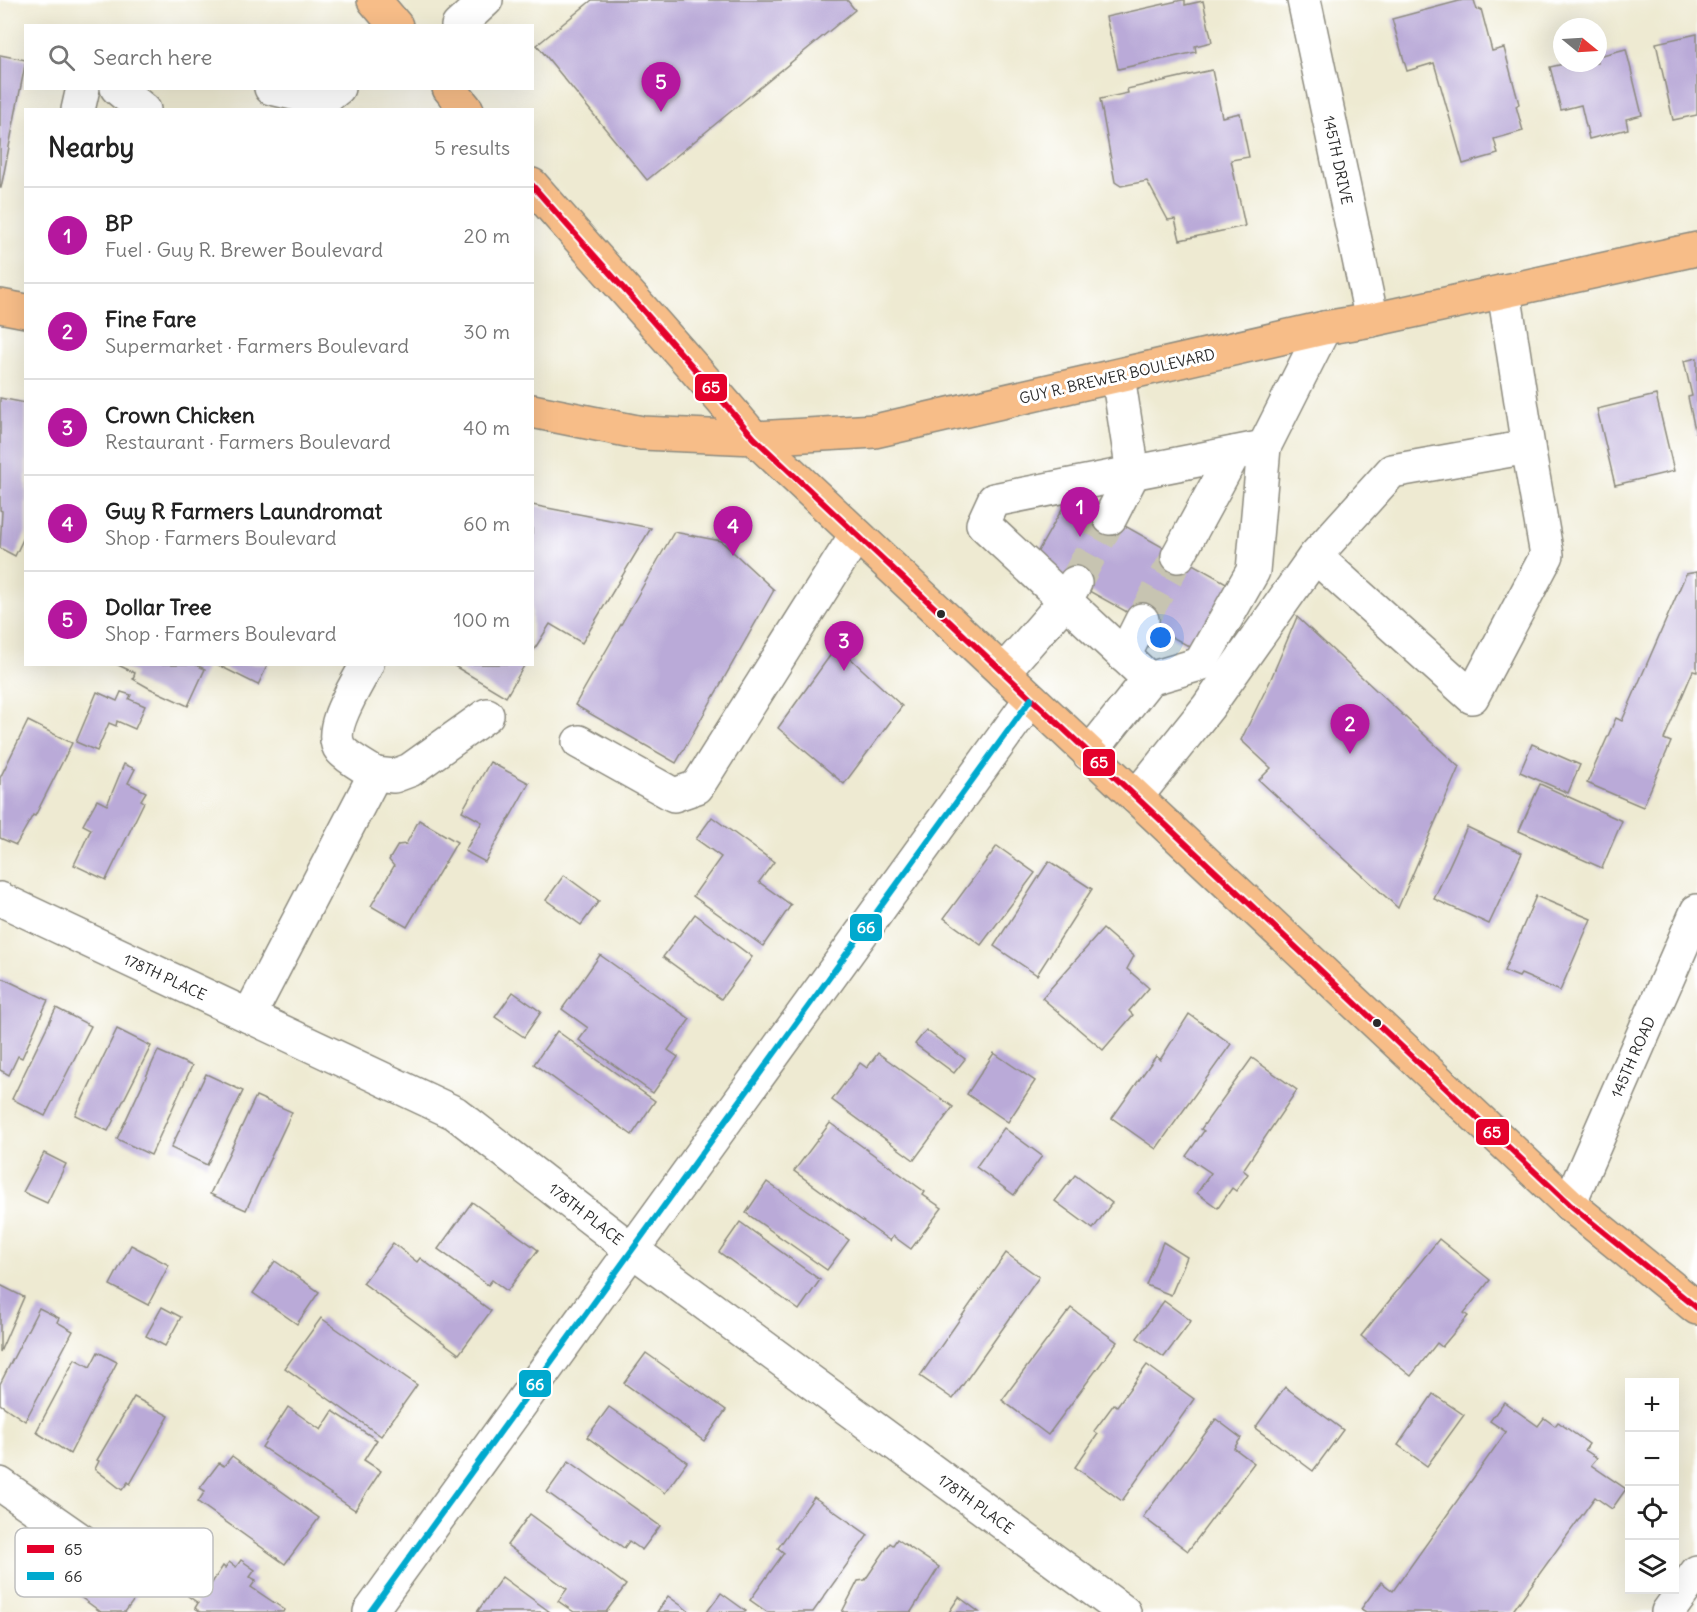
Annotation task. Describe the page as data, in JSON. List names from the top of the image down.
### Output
{
  "streets": {
    "main road": ["GUY R. BREWER BOULEVARD"],
    "street": ["145TH DRIVE", "178TH PLACE", "145TH ROAD"]
  },
  "crossings": [
    ["145TH DRIVE", "GUY R. BREWER BOULEVARD"]
  ],
  "lines": ["transit line 65", "transit line 66"],
  "legend": ["65", "66"],
  "north": "right",
  "page": {
    "search": "Search here",
    "pins": [
      "5",
      "1",
      "4",
      "3",
      "2"
    ],
    "heading": ["Nearby", "5 results"],
    "list": [
      {
        "mark": "1",
        "name": "BP",
        "note": "Fuel · Guy R. Brewer Boulevard",
        "value": "20 m"
      },
      {
        "mark": "2",
        "name": "Fine Fare",
        "note": "Supermarket · Farmers Boulevard",
        "value": "30 m"
      },
      {
        "mark": "3",
        "name": "Crown Chicken",
        "note": "Restaurant · Farmers Boulevard",
        "value": "40 m"
      },
      {
        "mark": "4",
        "name": "Guy R Farmers Laundromat",
        "note": "Shop · Farmers Boulevard",
        "value": "60 m"
      },
      {
        "mark": "5",
        "name": "Dollar Tree",
        "note": "Shop · Farmers Boulevard",
        "value": "100 m"
      }
    ],
    "map_buttons": ["+", "−"]
  }
}
